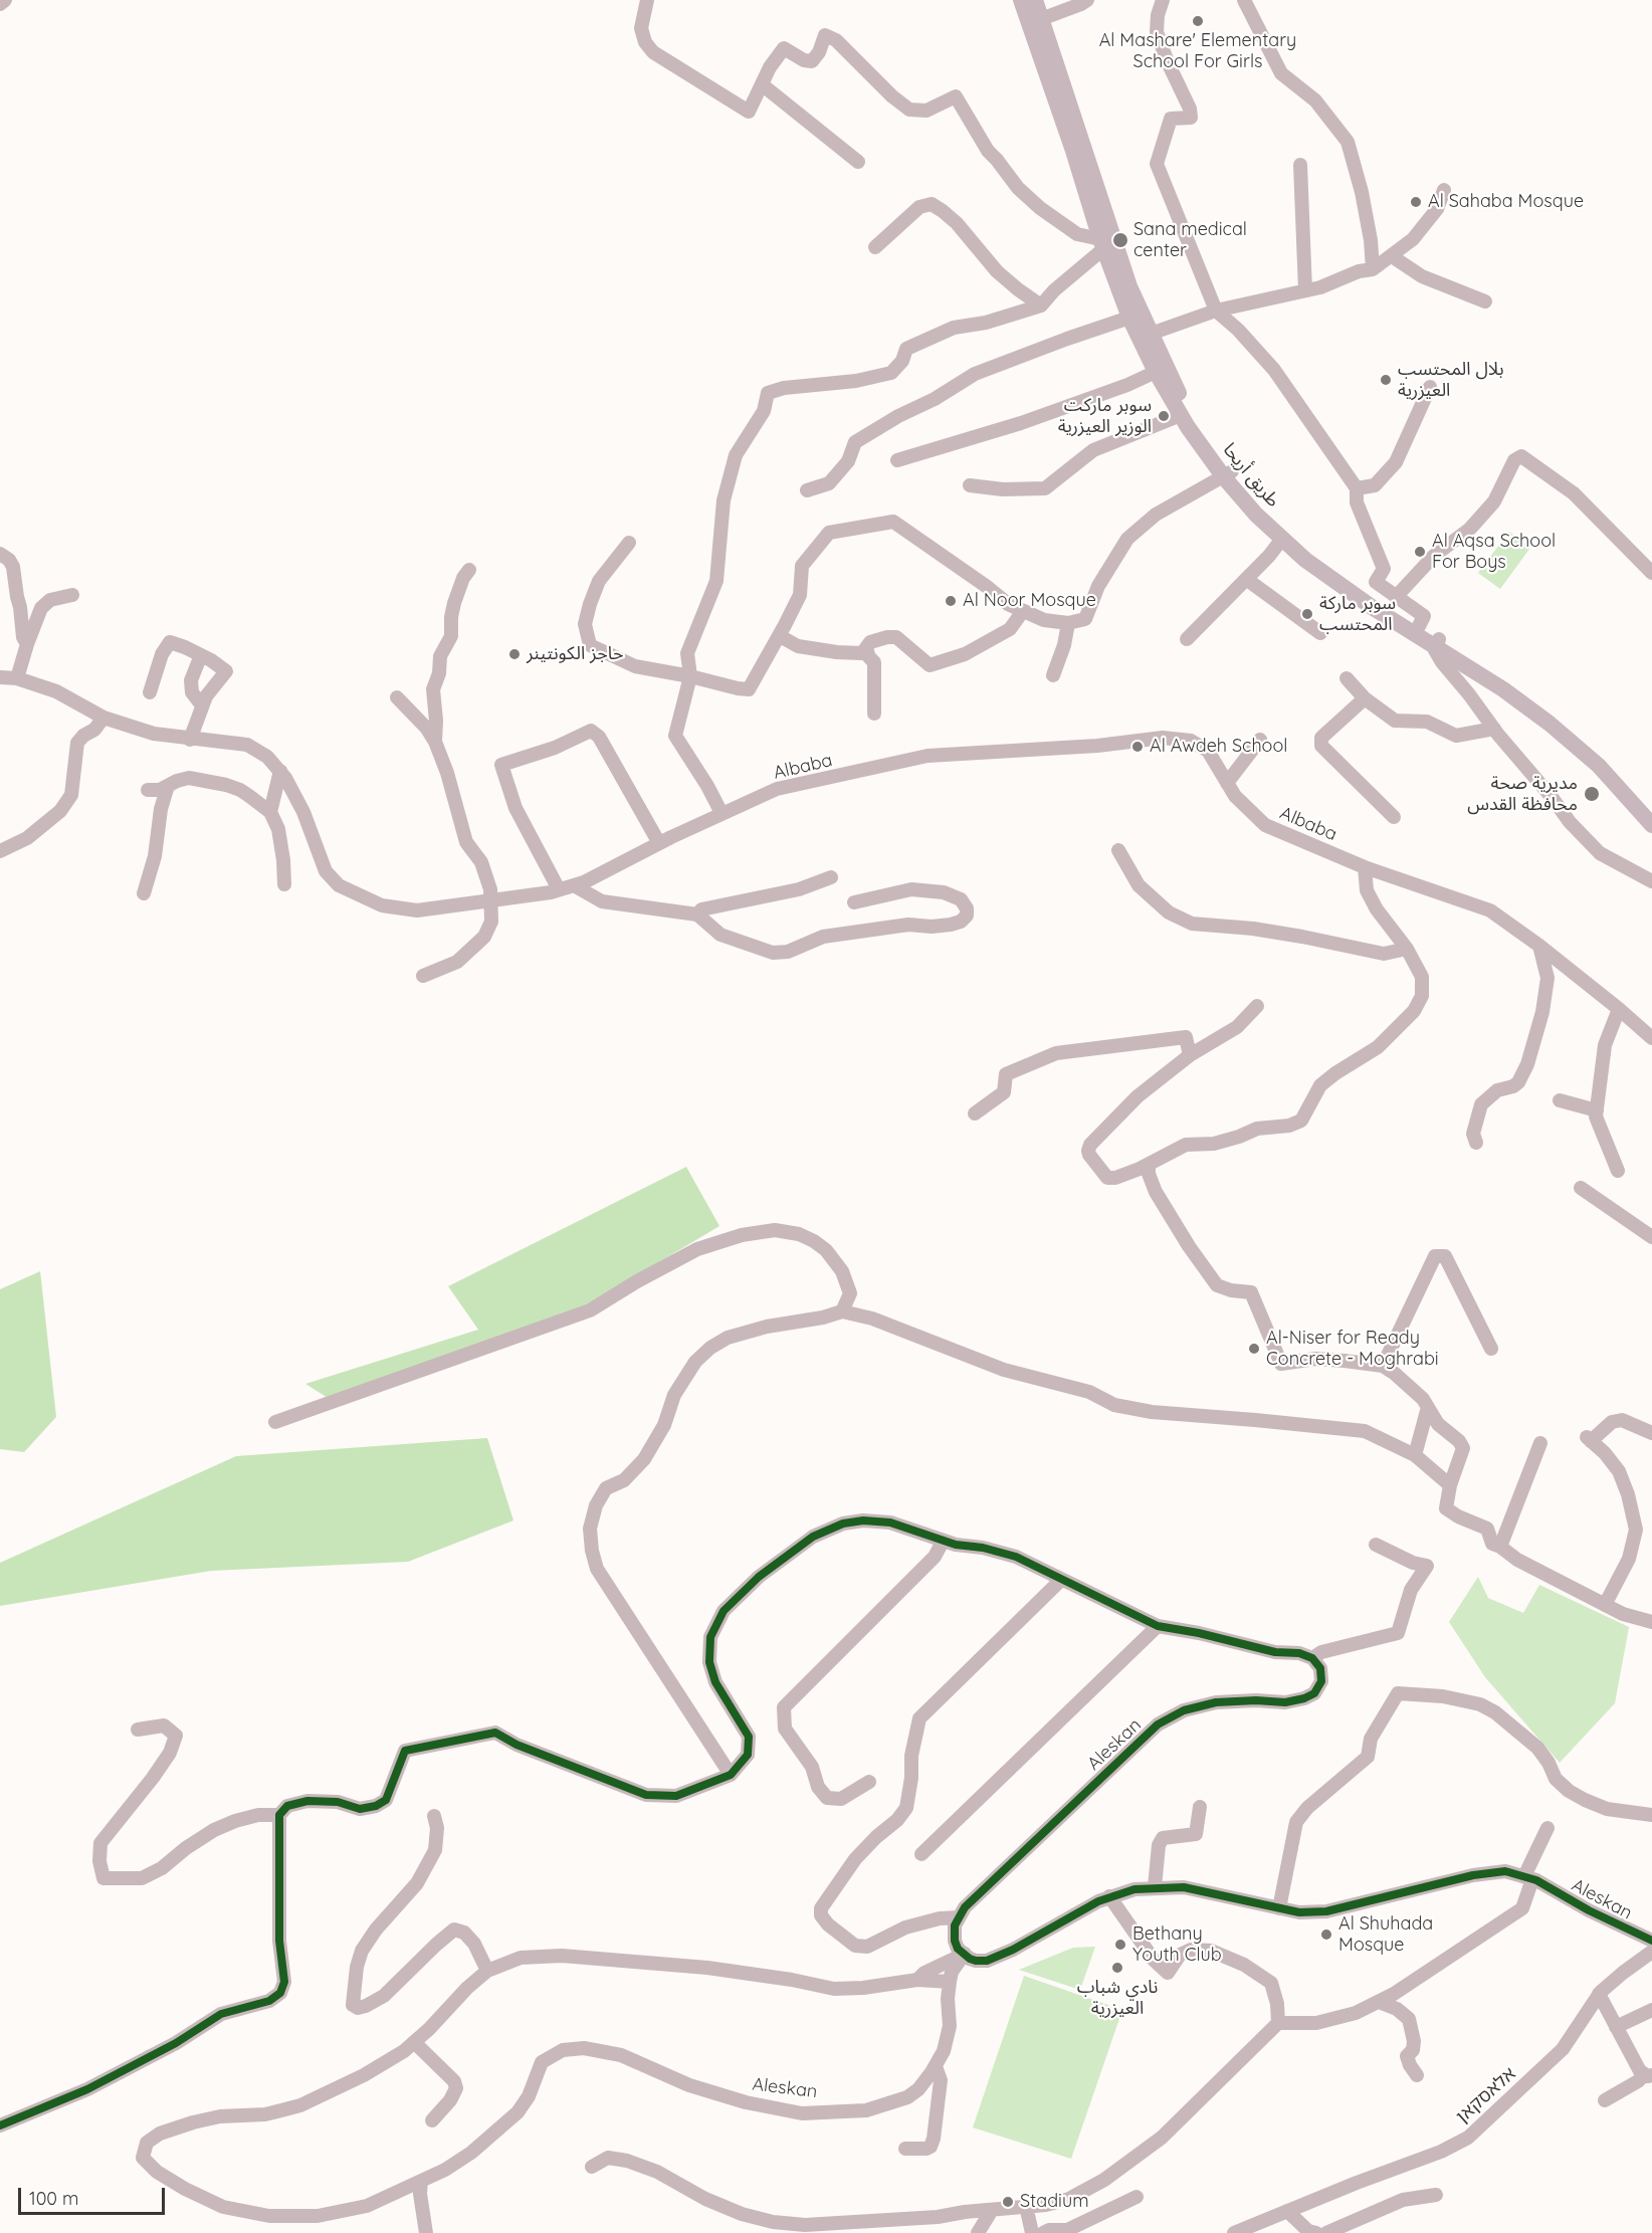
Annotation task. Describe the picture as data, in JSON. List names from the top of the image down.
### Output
{
  "streets": {
    "main road": ["طريق أريحا"],
    "street": ["Albaba", "Aleskan", "אלאסקאן"]
  },
  "places": [
    "Al Mashare' Elementary School For Girls",
    "Al Sahaba Mosque",
    "Sana medical center",
    "بلال المحتسب العيزرية",
    "سوبر ماركت الوزير العيزرية",
    "Al Aqsa School For Boys",
    "Al Noor Mosque",
    "سوبر ماركة المحتسب",
    "حاجز الكونتينر",
    "Al Awdeh School",
    "مديرية صحة محافظة القدس",
    "Al-Niser for Ready Concrete - Moghrabi",
    "Al Shuhada Mosque",
    "Bethany Youth Club",
    "نادي شباب العيزرية",
    "Stadium"
  ],
  "scale_bar": "100 m"
}
